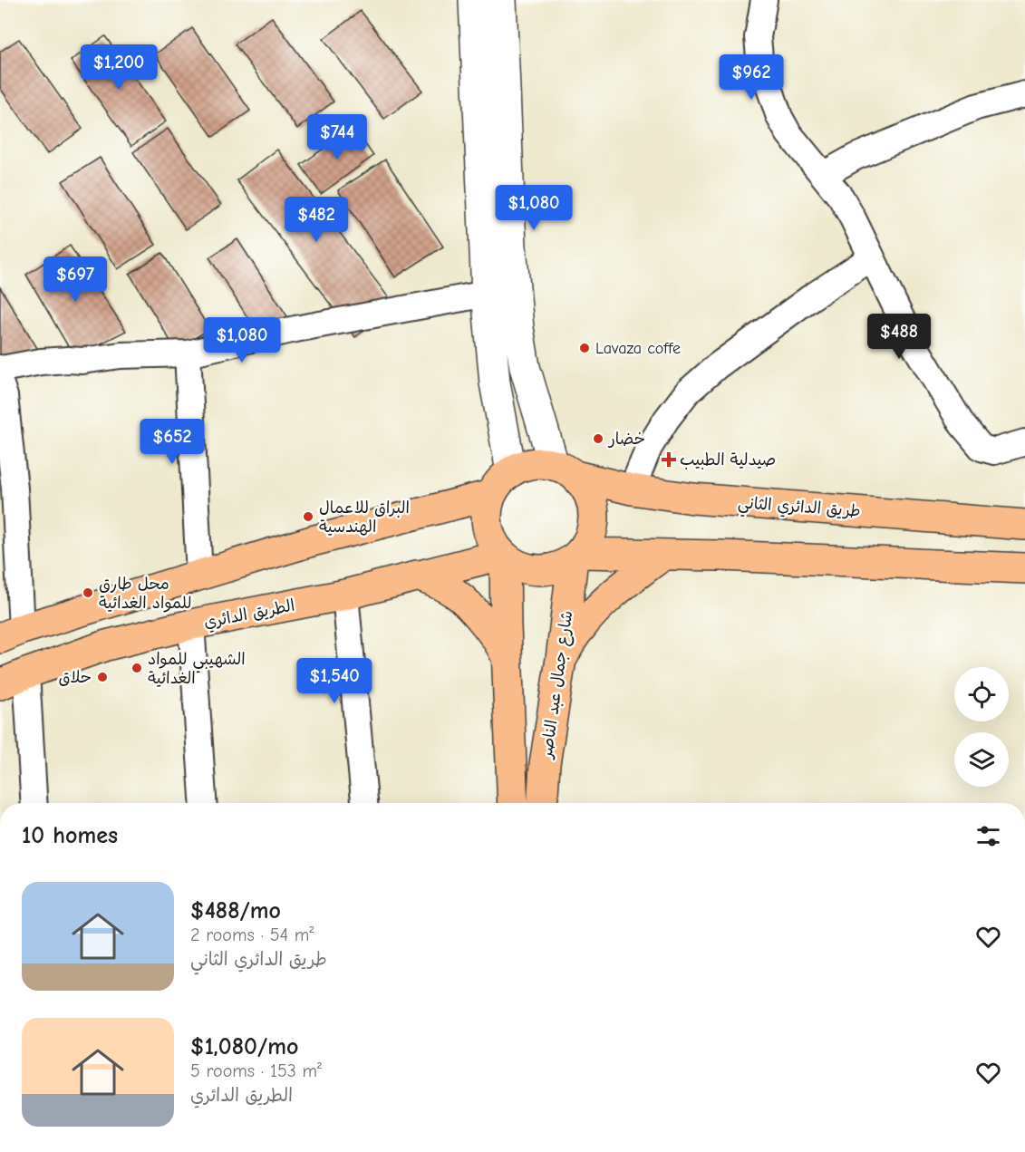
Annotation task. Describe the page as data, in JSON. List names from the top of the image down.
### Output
{
  "streets": {
    "main road": ["طريق الدائري الثاني", "الطريق الدائري", "شارع جمال عبد الناصر"]
  },
  "crossings": [
    ["طريق الدائري الثاني", "الطريق الدائري"],
    ["طريق الدائري الثاني", "شارع جمال عبد الناصر"],
    ["الطريق الدائري", "شارع جمال عبد الناصر"]
  ],
  "places": {
    "other": [
      "Lavaza coffe",
      "خضار",
      "البراق للاعمال الهندسية",
      "محل طارق للمواد الغدائية",
      "الشهيبي للمواد الغدائية",
      "حلاق"
    ],
    "health": ["صيدلية الطبيب"]
  },
  "page": {
    "price": [
      "$1,200",
      "$962",
      "$744",
      "$1,080",
      "$482",
      "$697",
      "$488",
      "$1,080",
      "$652",
      "$1,540"
    ],
    "heading": "10 homes",
    "list": [
      {
        "name": "$488/mo",
        "note": "2 rooms · 54 m² · طريق الدائري الثاني"
      },
      {
        "name": "$1,080/mo",
        "note": "5 rooms · 153 m² · الطريق الدائري"
      }
    ]
  }
}
